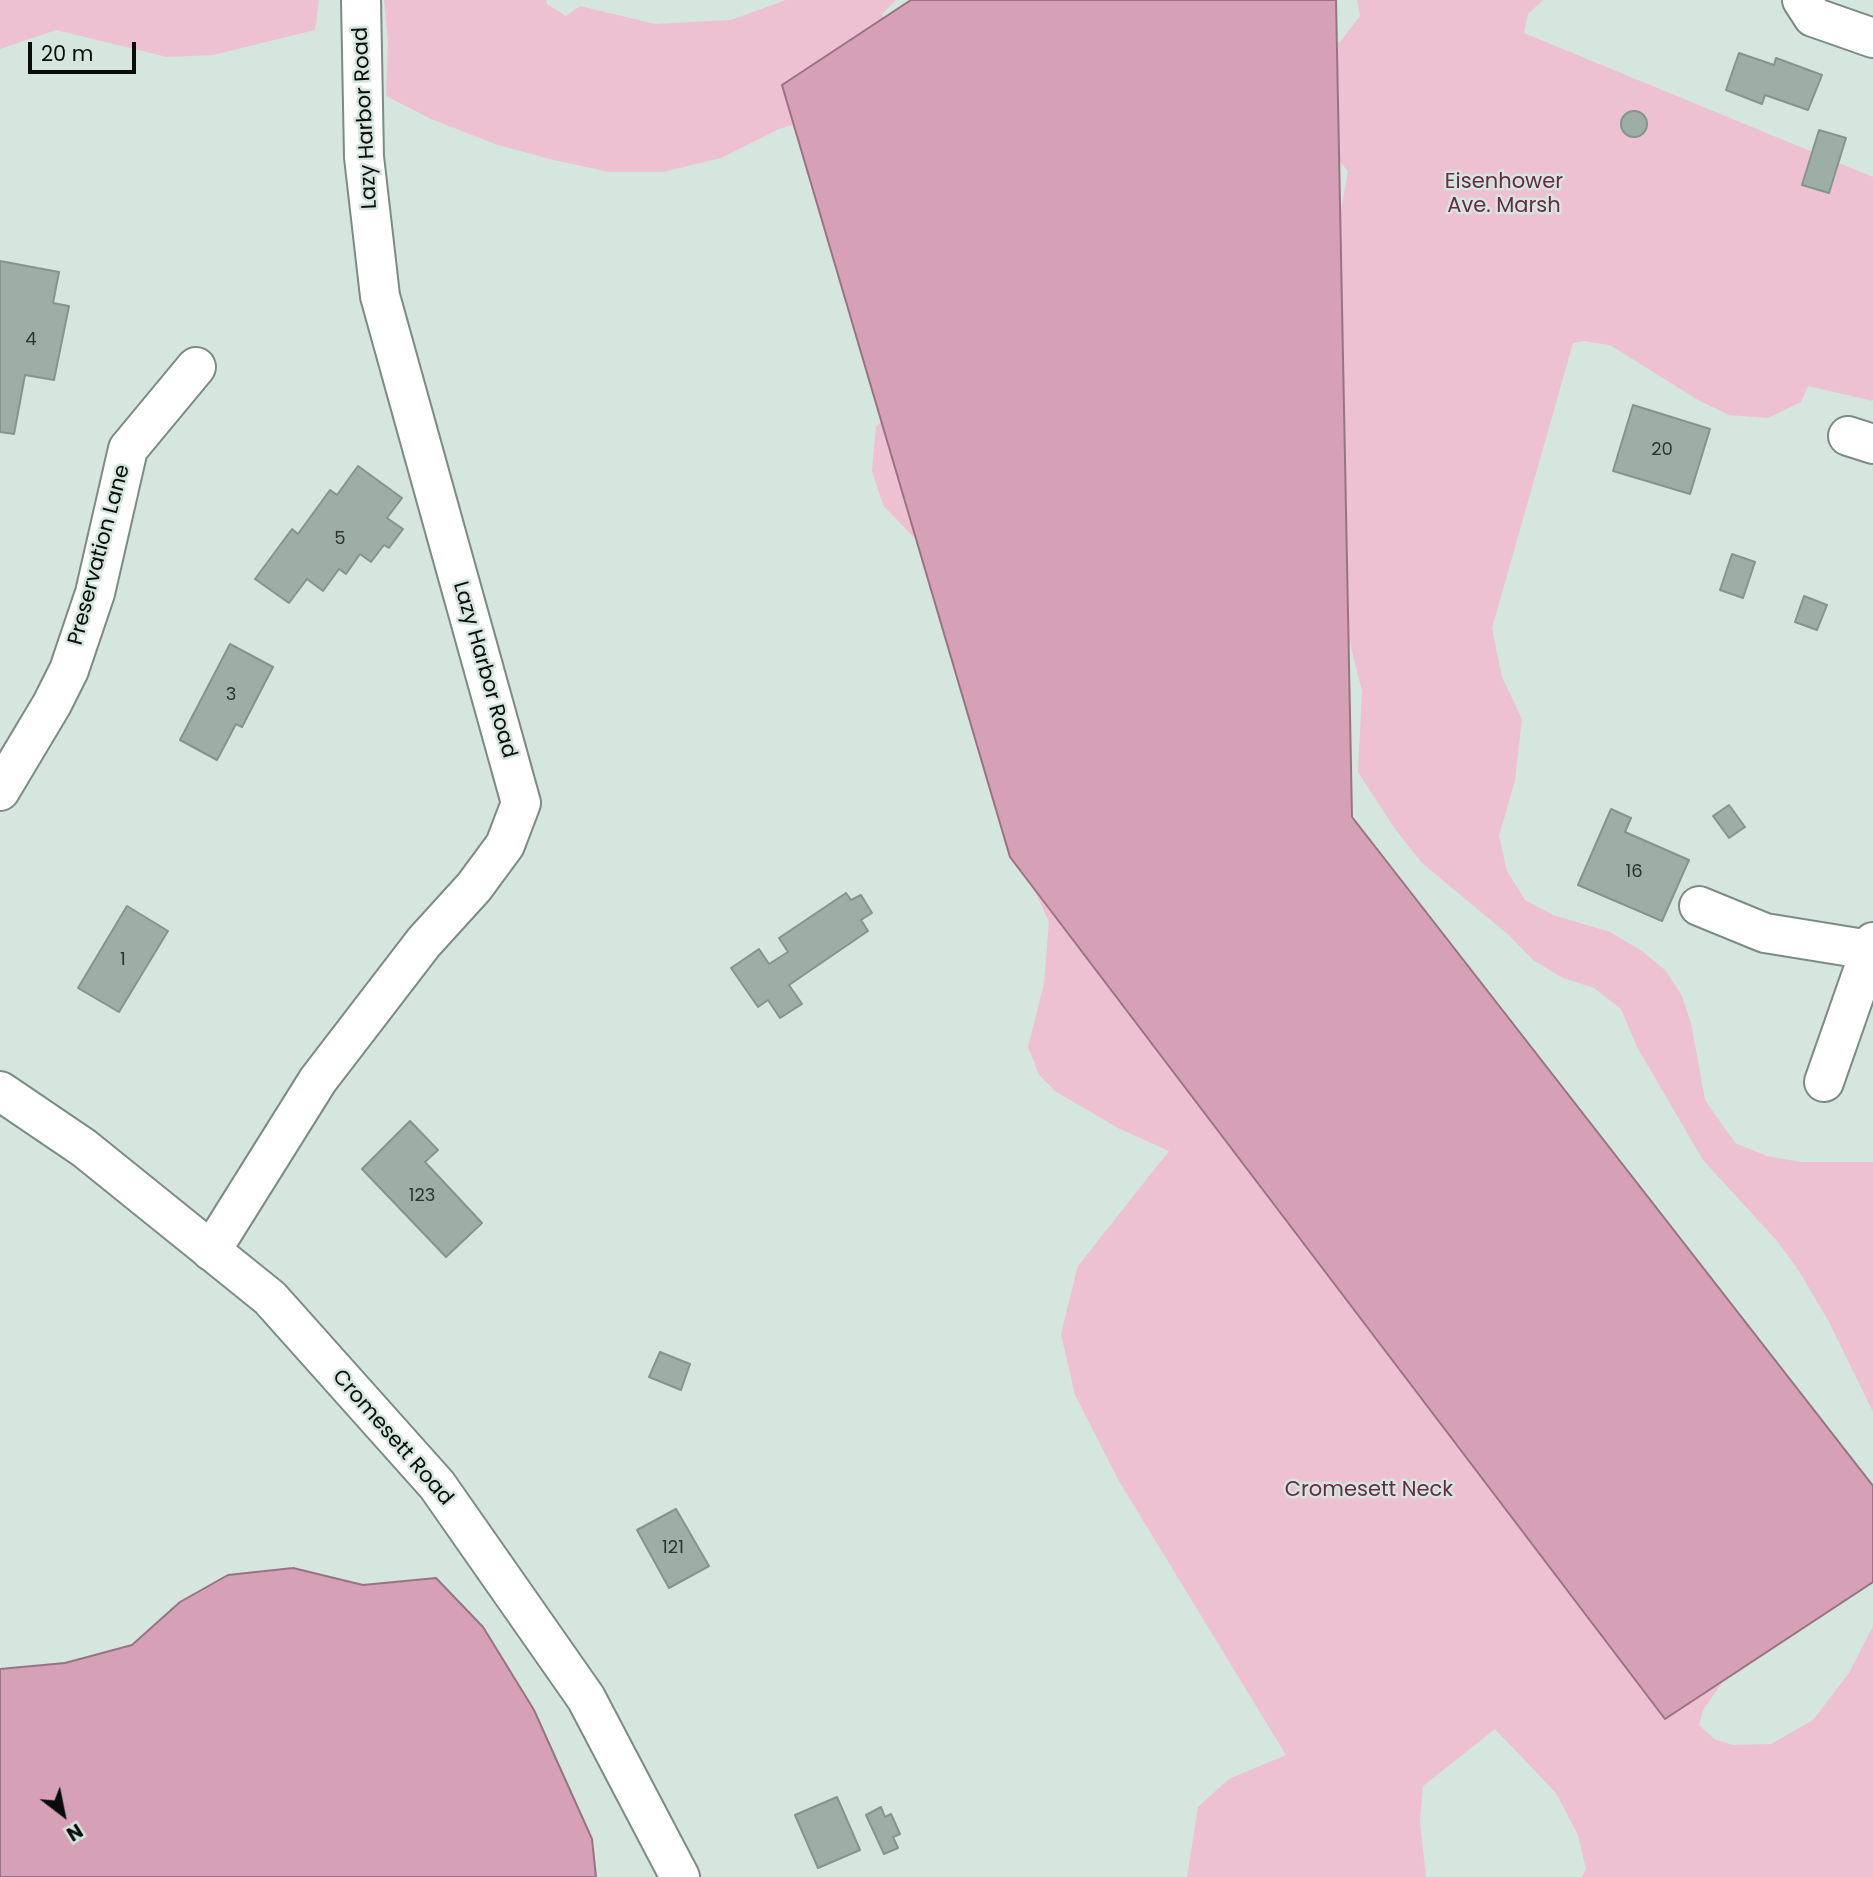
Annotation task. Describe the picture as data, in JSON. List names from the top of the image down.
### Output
{
  "streets": {
    "street": ["Lazy Harbor Road", "Preservation Lane", "Cromesett Road"]
  },
  "crossings": [
    ["Lazy Harbor Road", "Cromesett Road"]
  ],
  "parks": ["Eisenhower Ave. Marsh", "Cromesett Neck"],
  "house_numbers": [
    "4",
    "20",
    "5",
    "3",
    "16",
    "1",
    "123",
    "121"
  ],
  "scale_bar": "20 m",
  "north": "bottom right"
}
